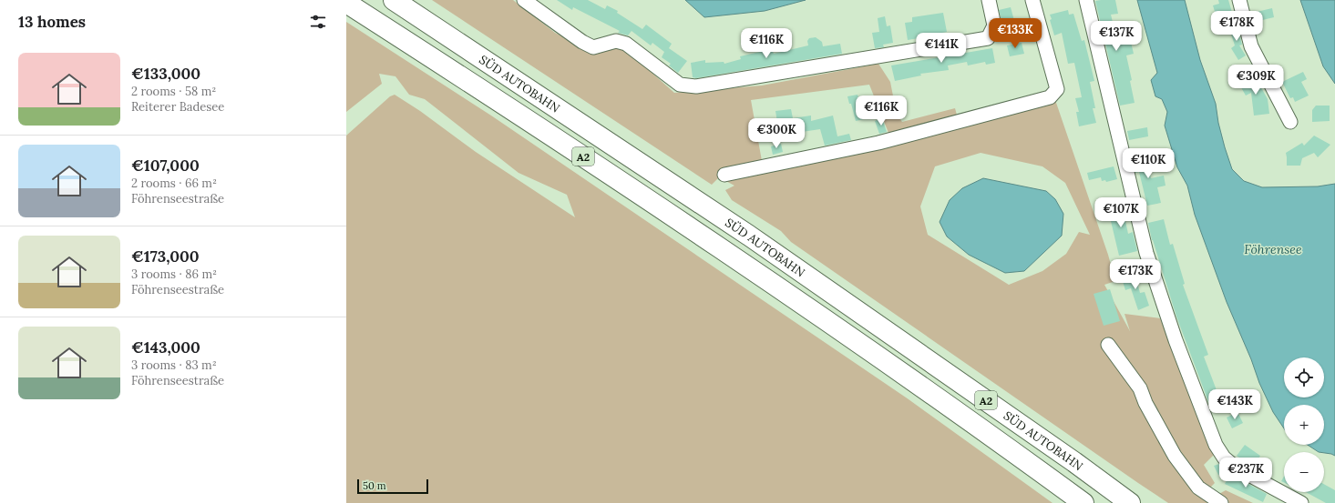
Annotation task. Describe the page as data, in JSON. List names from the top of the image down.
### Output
{
  "streets": {
    "highway": ["SÜD AUTOBAHN", "A2"]
  },
  "water": ["Föhrensee"],
  "scale_bar": "50 m",
  "page": {
    "heading": "13 homes",
    "price": [
      "€178K",
      "€133K",
      "€137K",
      "€116K",
      "€141K",
      "€309K",
      "€116K",
      "€300K",
      "€110K",
      "€107K",
      "€173K",
      "€143K",
      "€237K"
    ],
    "list": [
      {
        "name": "€133,000",
        "note": "2 rooms · 58 m² · Reiterer Badesee"
      },
      {
        "name": "€107,000",
        "note": "2 rooms · 66 m² · Föhrenseestraße"
      },
      {
        "name": "€173,000",
        "note": "3 rooms · 86 m² · Föhrenseestraße"
      },
      {
        "name": "€143,000",
        "note": "3 rooms · 83 m² · Föhrenseestraße"
      }
    ],
    "map_buttons": ["+", "−"],
    "scale": "50 m"
  }
}
